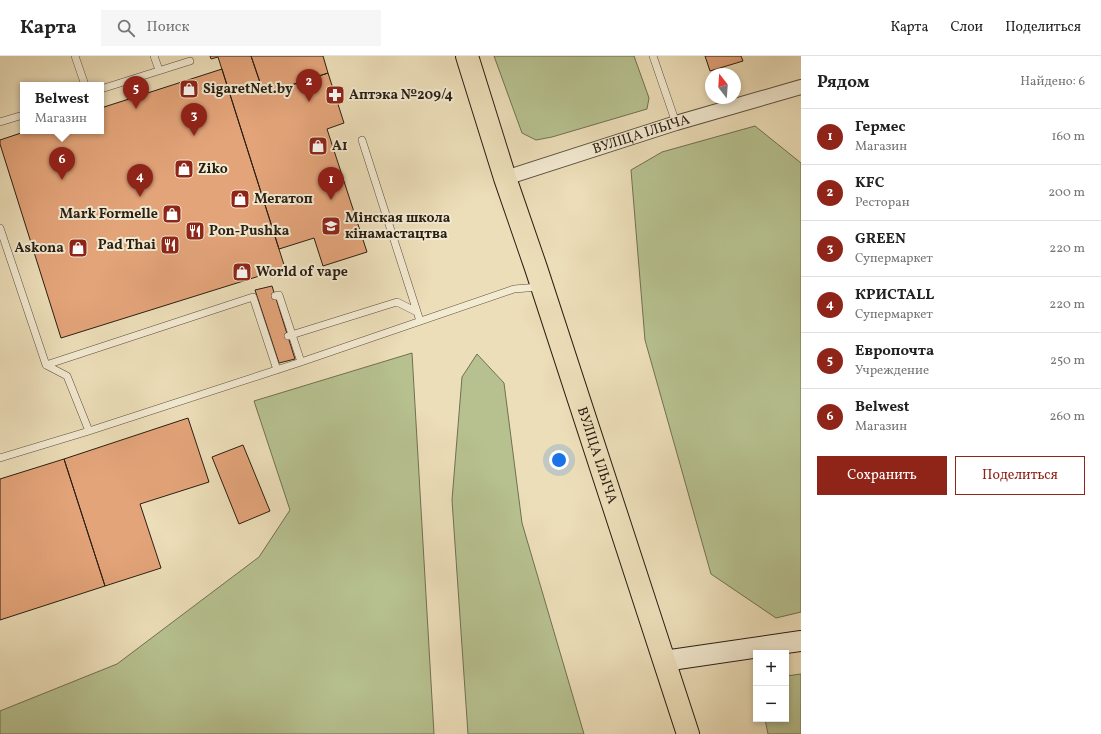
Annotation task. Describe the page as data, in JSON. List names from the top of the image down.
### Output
{
  "streets": {
    "main road": ["ВУЛІЦА ІЛЬІЧА"]
  },
  "places": {
    "shop": [
      "SigaretNet.by",
      "A1",
      "Ziko",
      "Мегатоп",
      "Mark Formelle",
      "Askona",
      "World of vape"
    ],
    "pharmacy": ["Аптэка №209/4"],
    "school or university": ["Мінская школа кінамастацтва"],
    "restaurant": ["Pon-Pushka", "Pad Thai"]
  },
  "north": "top",
  "page": {
    "header": "Карта",
    "search": "Поиск",
    "nav": ["Карта", "Слои", "Поделиться"],
    "heading": ["Рядом", "Найдено: 6"],
    "pins": [
      "2",
      "5",
      "3",
      "6",
      "4",
      "1"
    ],
    "popup": ["Belwest", "Магазин"],
    "list": [
      {
        "mark": "1",
        "name": "Гермес",
        "note": "Магазин",
        "value": "160 m"
      },
      {
        "mark": "2",
        "name": "KFC",
        "note": "Ресторан",
        "value": "200 m"
      },
      {
        "mark": "3",
        "name": "GREEN",
        "note": "Супермаркет",
        "value": "220 m"
      },
      {
        "mark": "4",
        "name": "КРИСТАLL",
        "note": "Супермаркет",
        "value": "220 m"
      },
      {
        "mark": "5",
        "name": "Европочта",
        "note": "Учреждение",
        "value": "250 m"
      },
      {
        "mark": "6",
        "name": "Belwest",
        "note": "Магазин",
        "value": "260 m"
      }
    ],
    "buttons": ["Сохранить", "Поделиться"],
    "map_buttons": ["+", "−"]
  }
}
